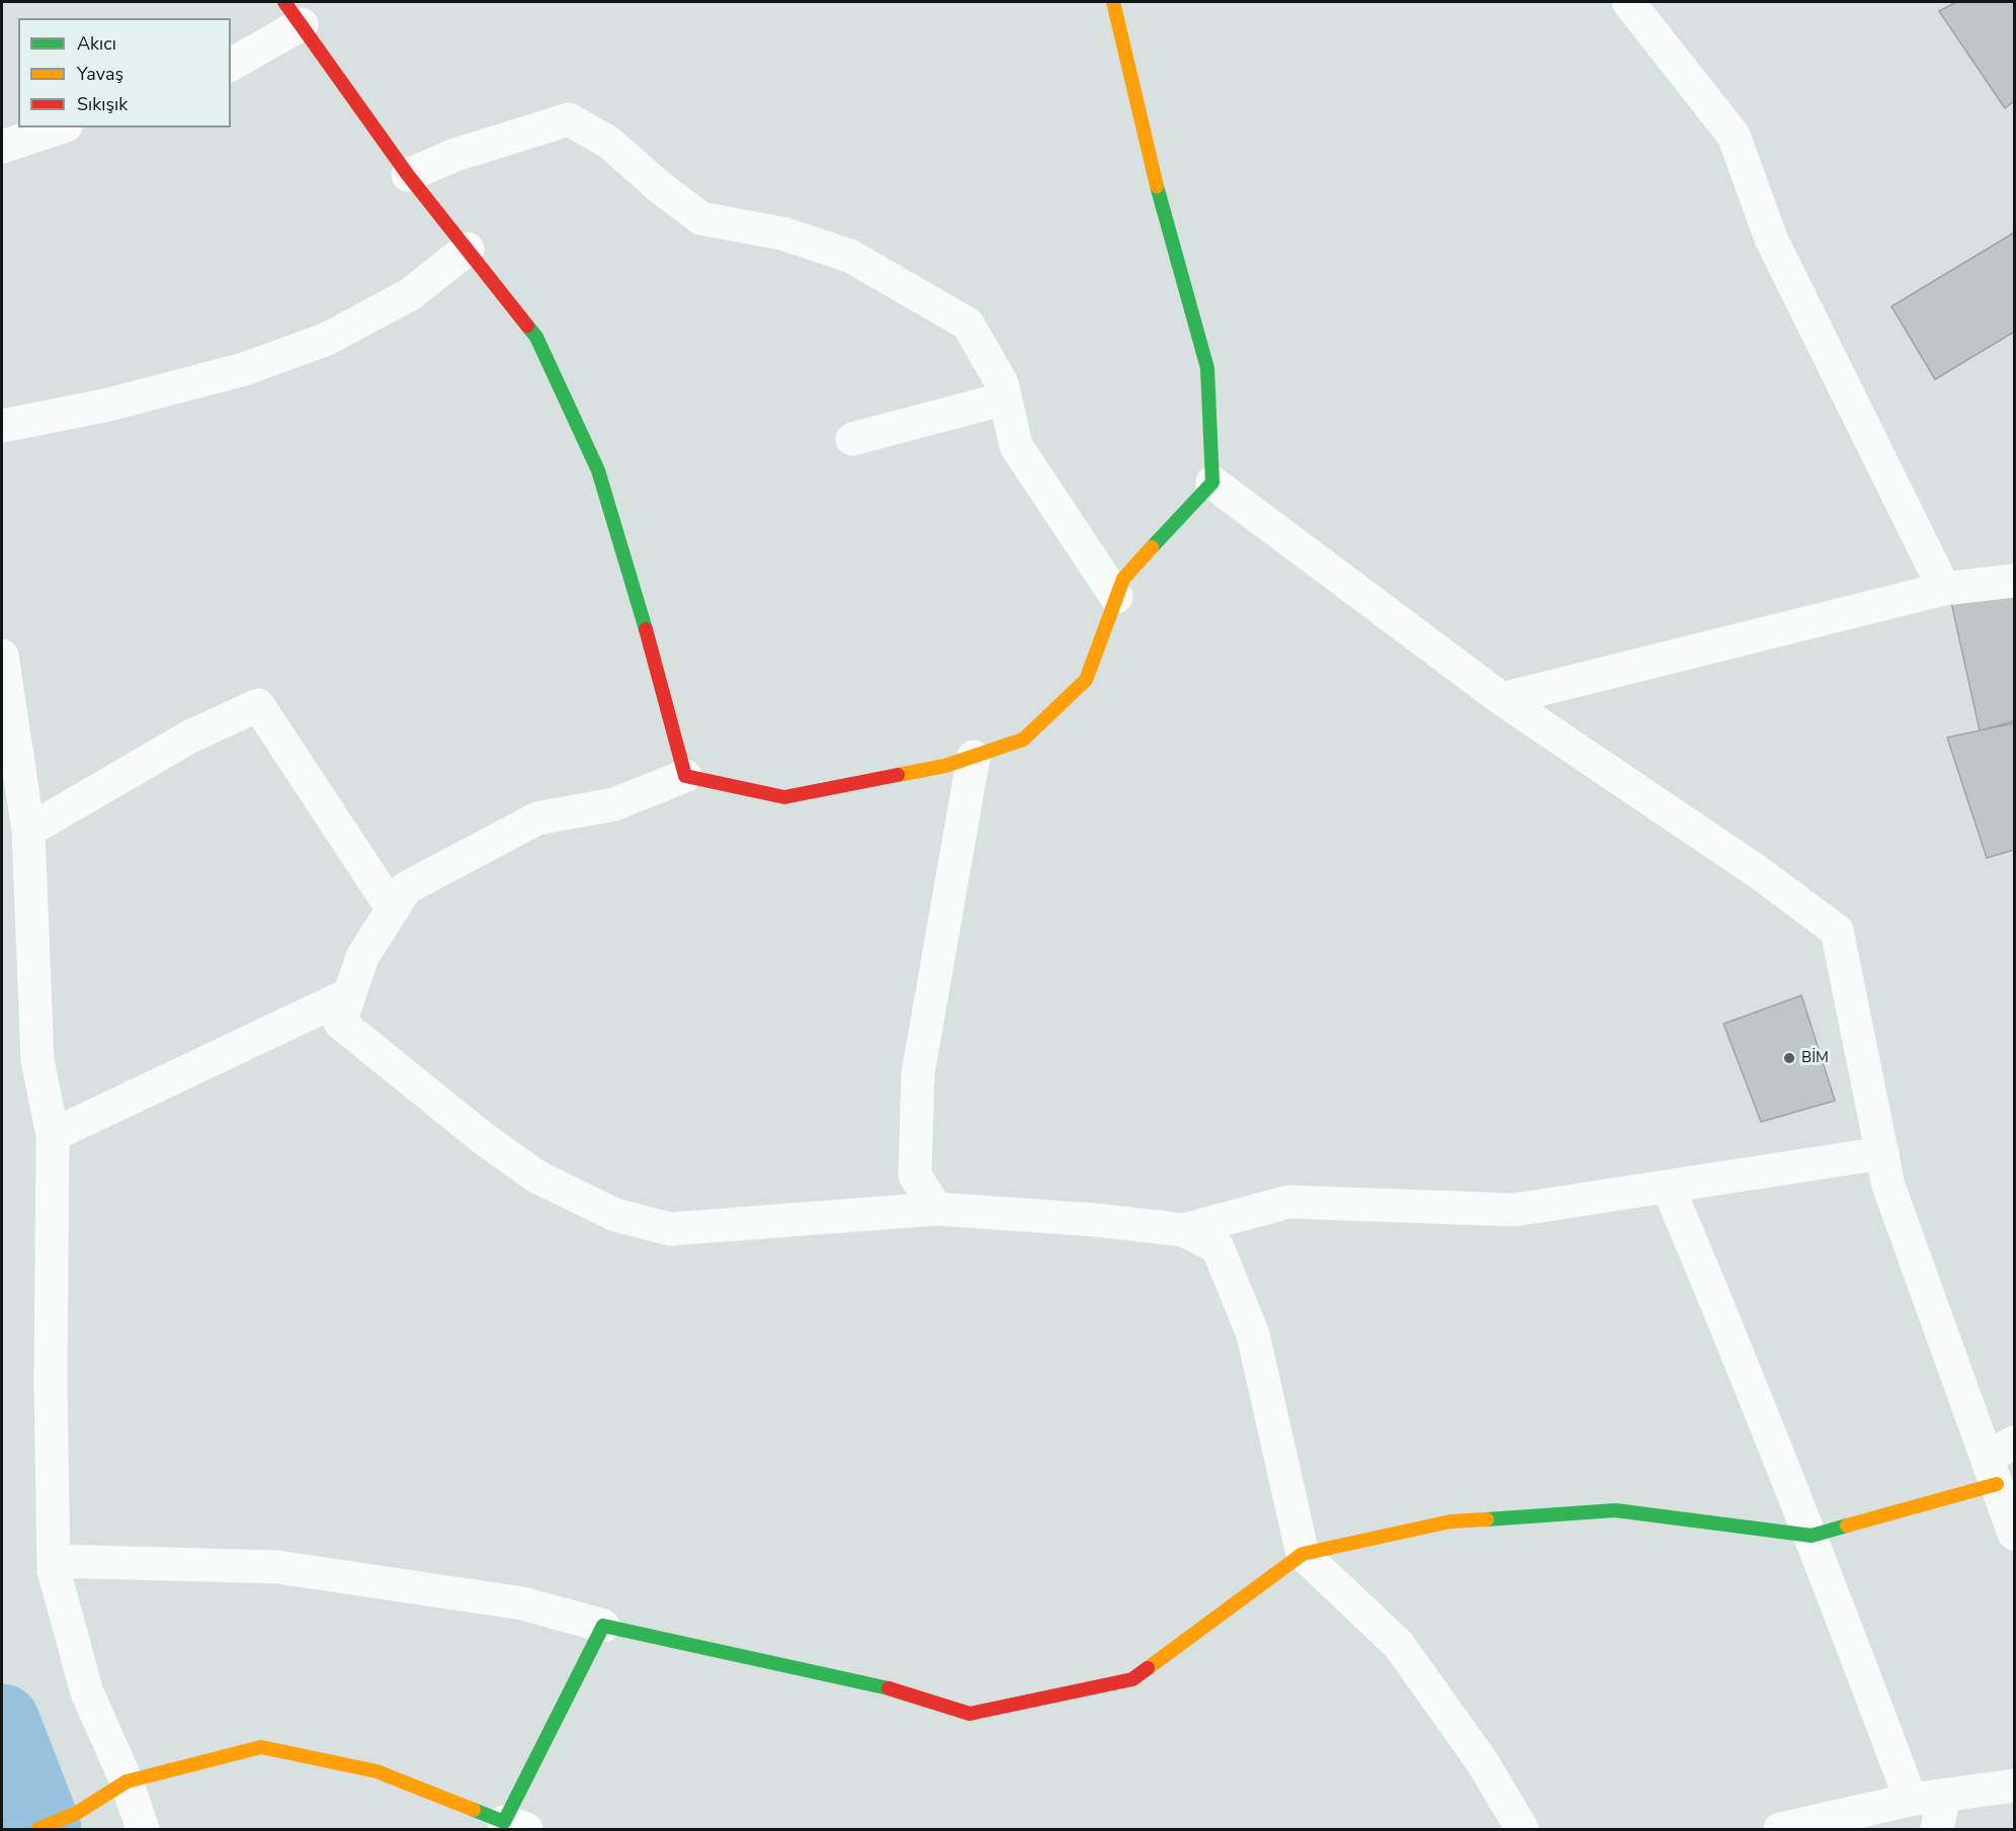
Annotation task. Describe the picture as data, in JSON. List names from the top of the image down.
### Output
{
  "places": ["BİM"],
  "legend": ["Akıcı", "Yavaş", "Sıkışık"]
}
